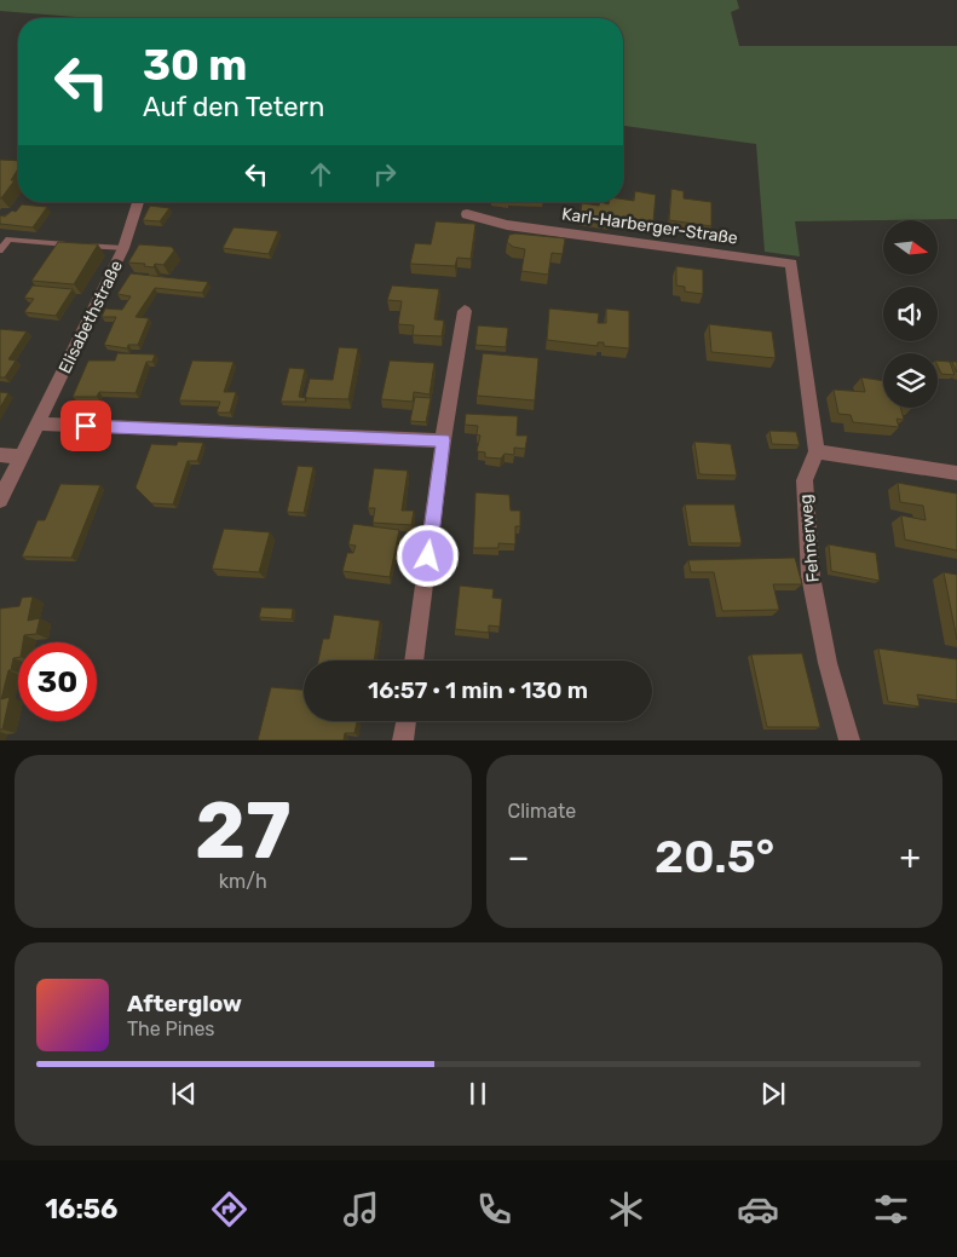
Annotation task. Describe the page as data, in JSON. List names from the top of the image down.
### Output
{
  "streets": {
    "street": ["Karl-Harberger-Straße", "Elisabethstraße", "Fehnerweg"]
  },
  "crossings": [
    ["Karl-Harberger-Straße", "Fehnerweg"]
  ],
  "north": "right",
  "page": {
    "turn": ["30 m", "Auf den Tetern"],
    "limit": "30",
    "trip": "16:57 · 1 min · 130 m",
    "tile": [
      ["27", "km/h"],
      "Climate"
    ],
    "heat": ["−", "20.5°", "+"],
    "song": ["Afterglow", "The Pines"],
    "tabs": "16:56"
  }
}
